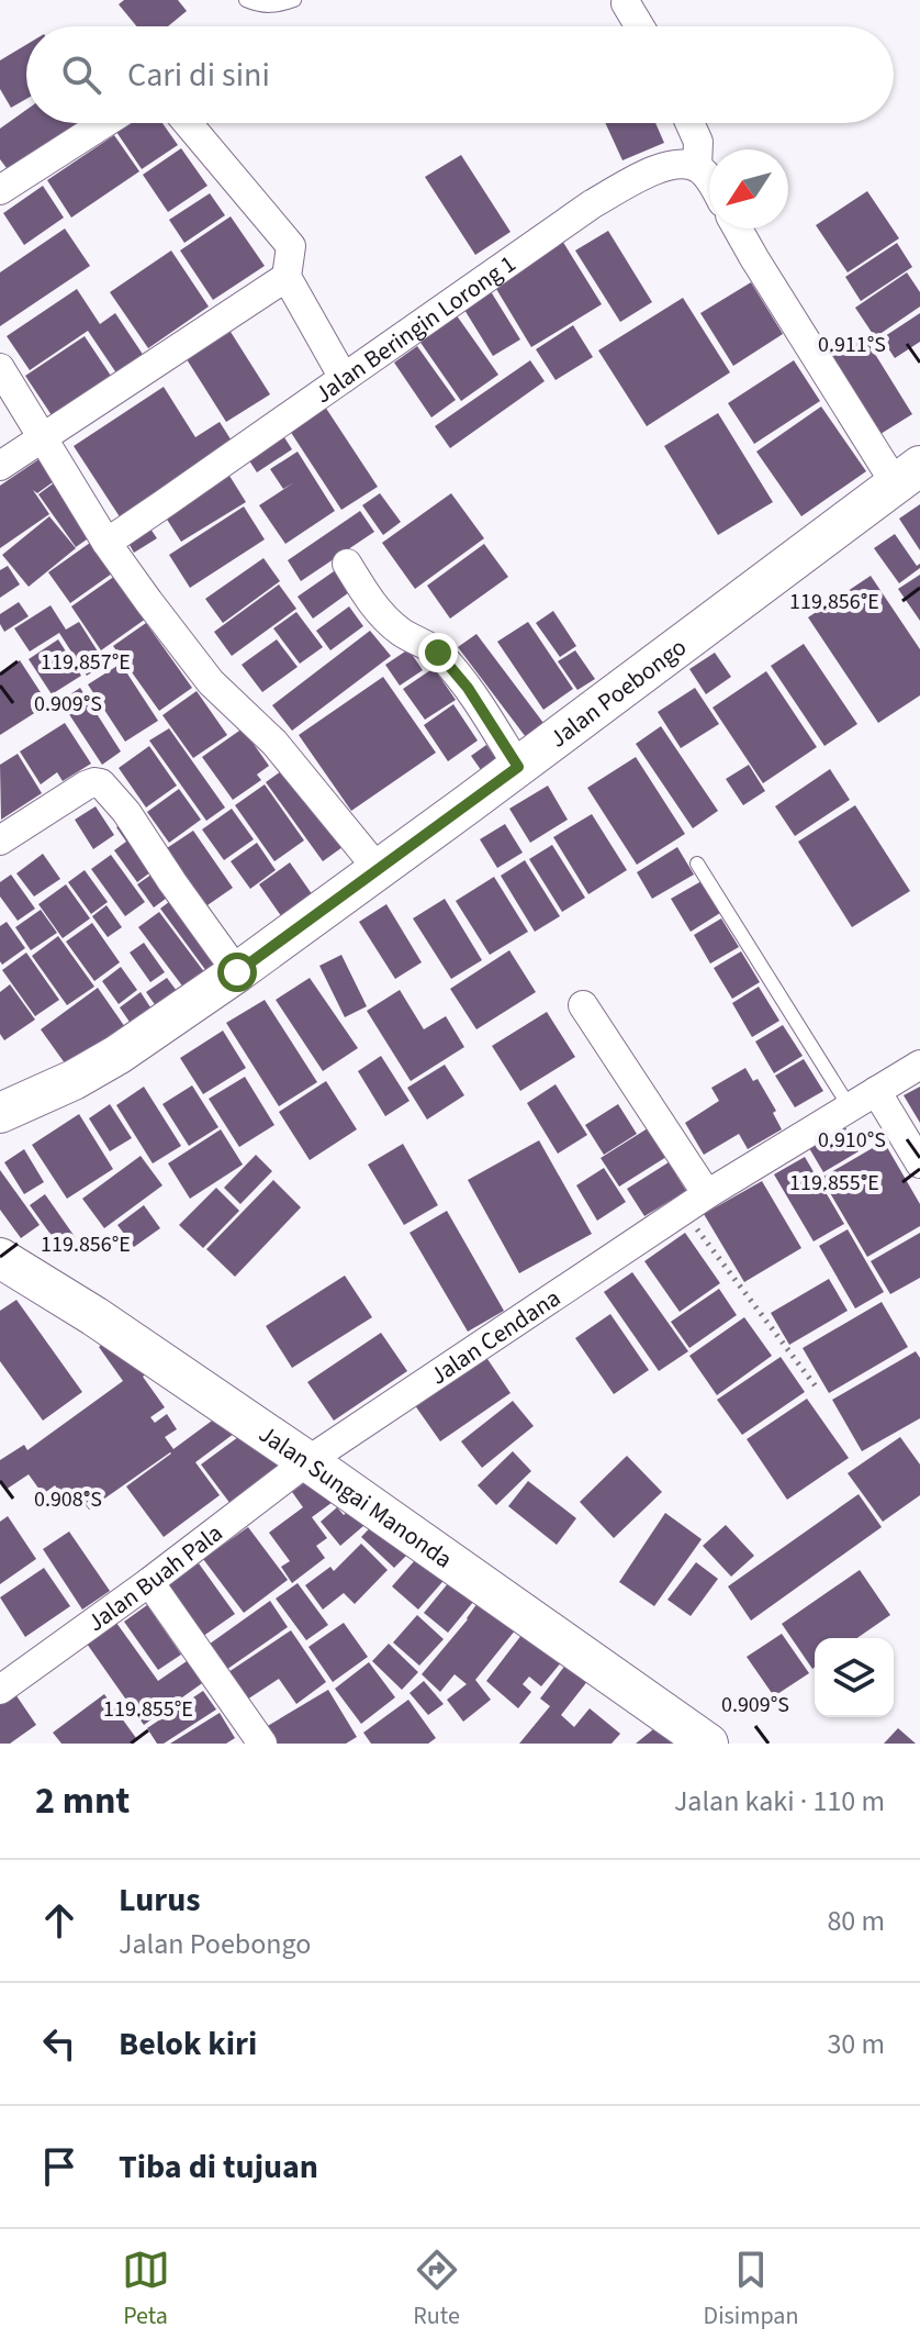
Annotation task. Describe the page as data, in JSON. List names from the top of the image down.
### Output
{
  "streets": {
    "main road": ["Jalan Poebongo", "Jalan Sungai Manonda"],
    "street": ["Jalan Beringin Lorong 1", "Jalan Cendana", "Jalan Buah Pala"]
  },
  "crossings": [
    ["Jalan Cendana", "Jalan Sungai Manonda"],
    ["Jalan Cendana", "Jalan Buah Pala"],
    ["Jalan Sungai Manonda", "Jalan Buah Pala"]
  ],
  "north": "bottom left",
  "page": {
    "search": "Cari di sini",
    "heading": ["2 mnt", "Jalan kaki · 110 m"],
    "list": [
      ["Lurus", "Jalan Poebongo", "80 m"],
      ["Belok kiri", "30 m"],
      "Tiba di tujuan"
    ],
    "nav": ["Peta", "Rute", "Disimpan"]
  },
  "coordinates": [
    "0.911°S",
    "119.856°E",
    "119.857°E",
    "0.909°S",
    "0.910°S",
    "119.855°E",
    "0.908°S"
  ]
}
